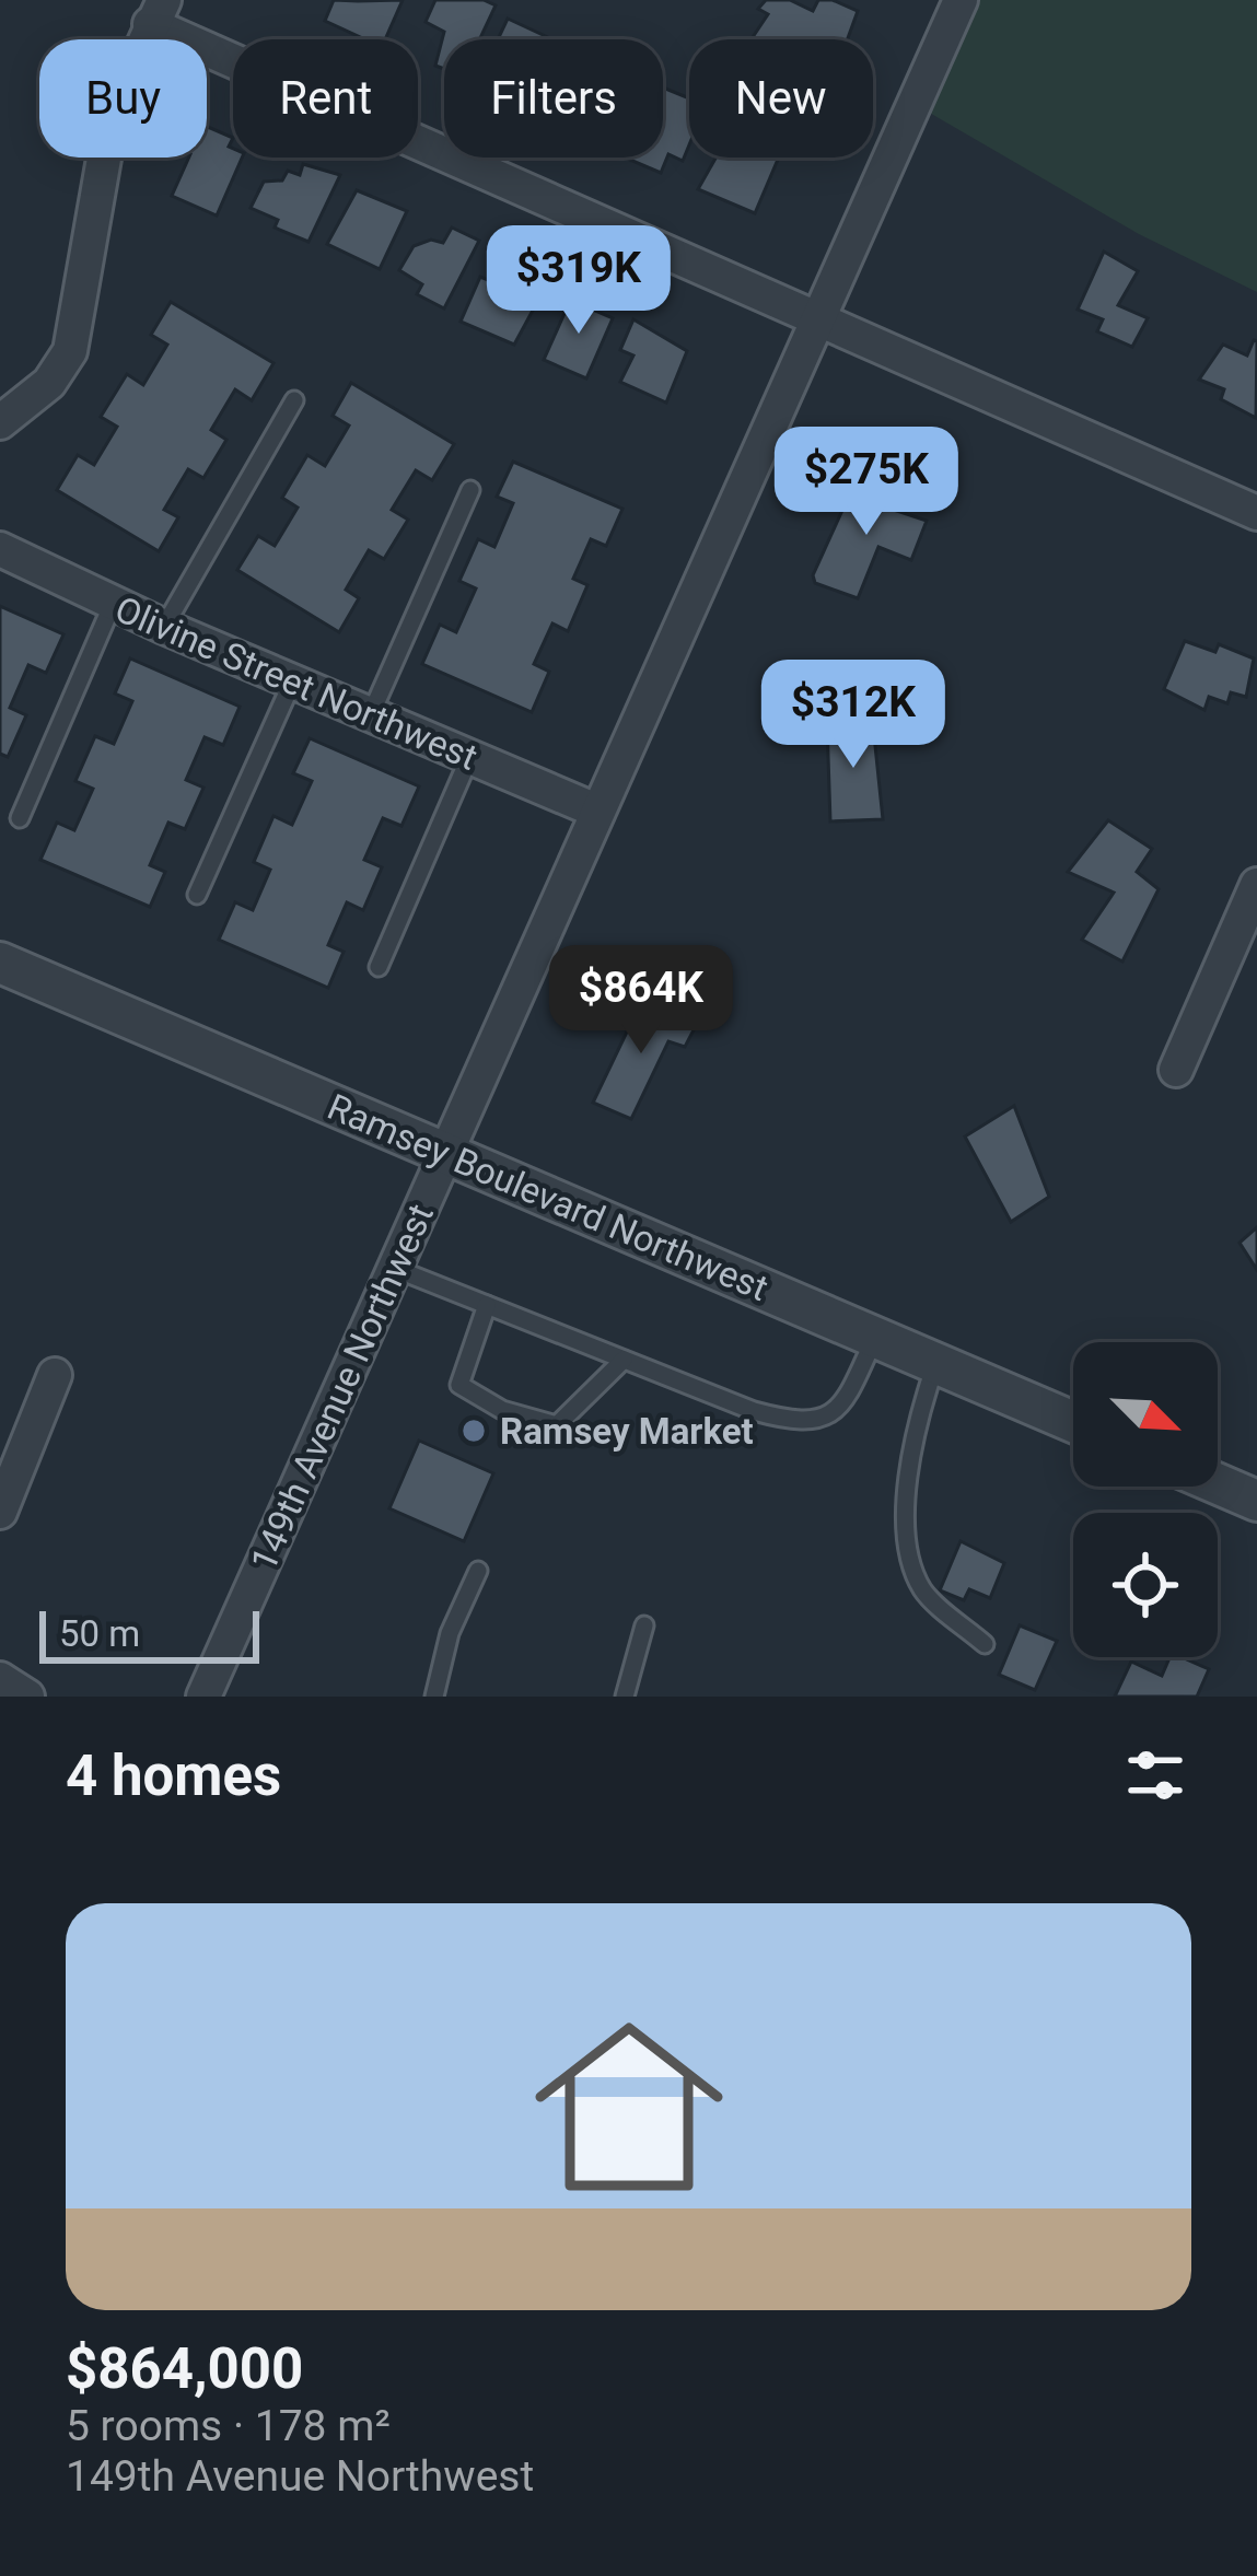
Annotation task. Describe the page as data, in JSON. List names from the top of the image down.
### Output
{
  "streets": {
    "street": ["Olivine Street Northwest", "Ramsey Boulevard Northwest", "149th Avenue Northwest"]
  },
  "crossings": [
    ["Olivine Street Northwest", "149th Avenue Northwest"],
    ["Ramsey Boulevard Northwest", "149th Avenue Northwest"]
  ],
  "places": ["Ramsey Market"],
  "scale_bar": "50 m",
  "north": "bottom right",
  "page": {
    "chip": [
      "Buy",
      "Rent",
      "Filters",
      "New"
    ],
    "price": [
      "$319K",
      "$275K",
      "$312K",
      "$864K"
    ],
    "scale": "50 m",
    "heading": "4 homes",
    "list": [
      {
        "name": "$864,000",
        "note": "5 rooms · 178 m² · 149th Avenue Northwest"
      }
    ]
  }
}
